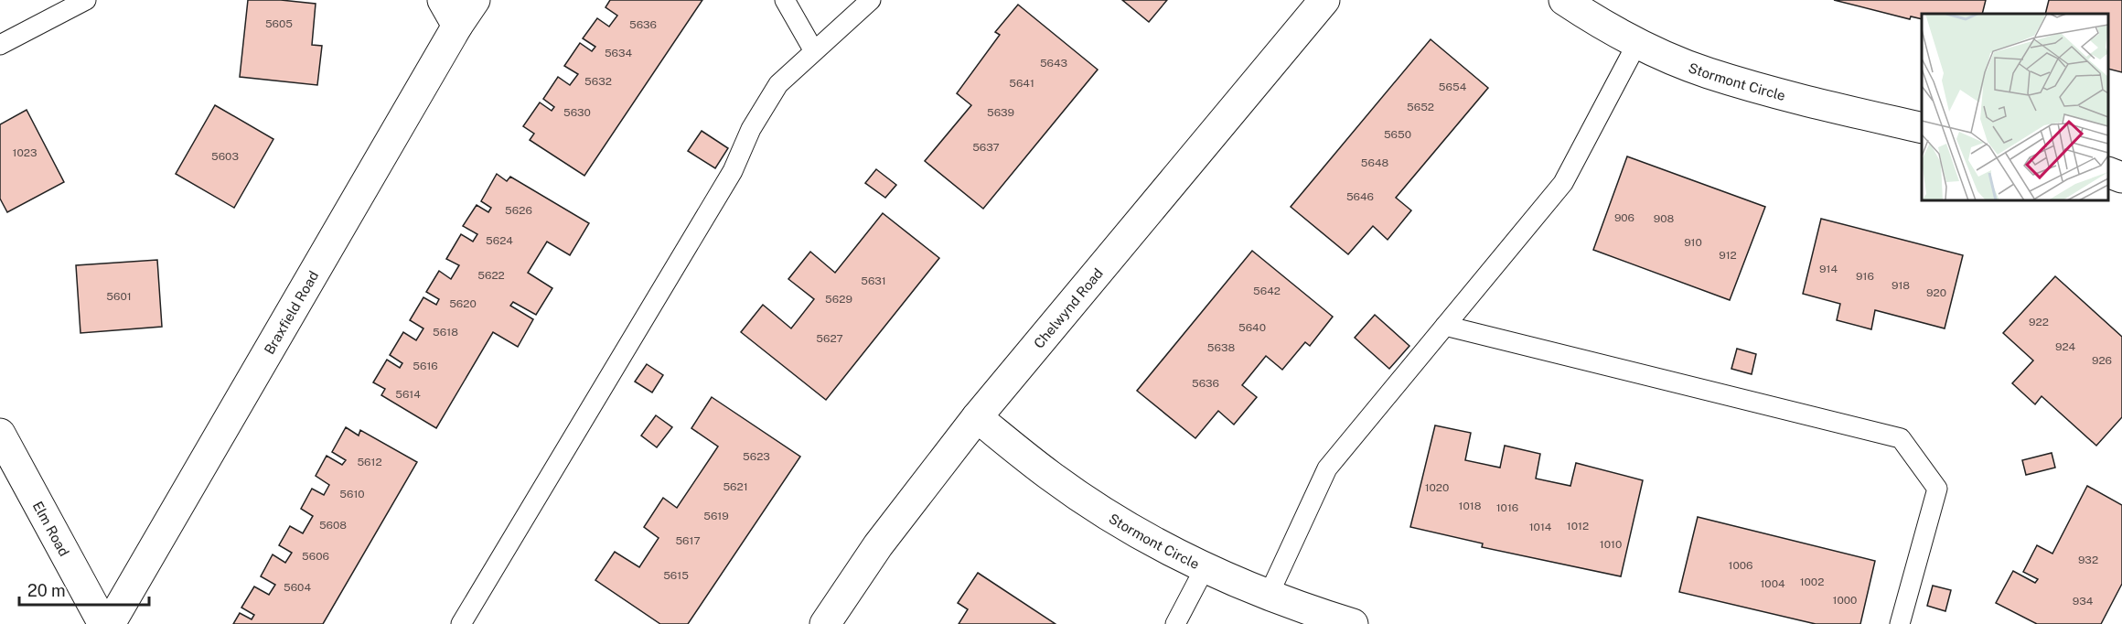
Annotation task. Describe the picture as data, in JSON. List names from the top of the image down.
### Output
{
  "streets": {
    "street": [
      "Stormont Circle",
      "Chelwynd Road",
      "Braxfield Road",
      "Elm Road"
    ]
  },
  "crossings": [
    ["Stormont Circle", "Chelwynd Road"]
  ],
  "house_numbers": [
    "5605",
    "5636",
    "5634",
    "5643",
    "5632",
    "5641",
    "5654",
    "5652",
    "5630",
    "5639",
    "5650",
    "5637",
    "1023",
    "5603",
    "5648",
    "5646",
    "5626",
    "906",
    "908",
    "5624",
    "910",
    "912",
    "914",
    "5622",
    "916",
    "5631",
    "918",
    "5642",
    "920",
    "5601",
    "5629",
    "5620",
    "922",
    "5640",
    "5618",
    "5627",
    "924",
    "5638",
    "926",
    "5616",
    "5636",
    "5614",
    "5623",
    "5612",
    "5621",
    "1020",
    "5610",
    "1018",
    "1016",
    "5619",
    "5608",
    "1012",
    "1014",
    "5617",
    "1010",
    "5606",
    "932",
    "1006",
    "5615",
    "1002",
    "1004",
    "5604",
    "1000",
    "934"
  ],
  "scale_bar": "20 m"
}
